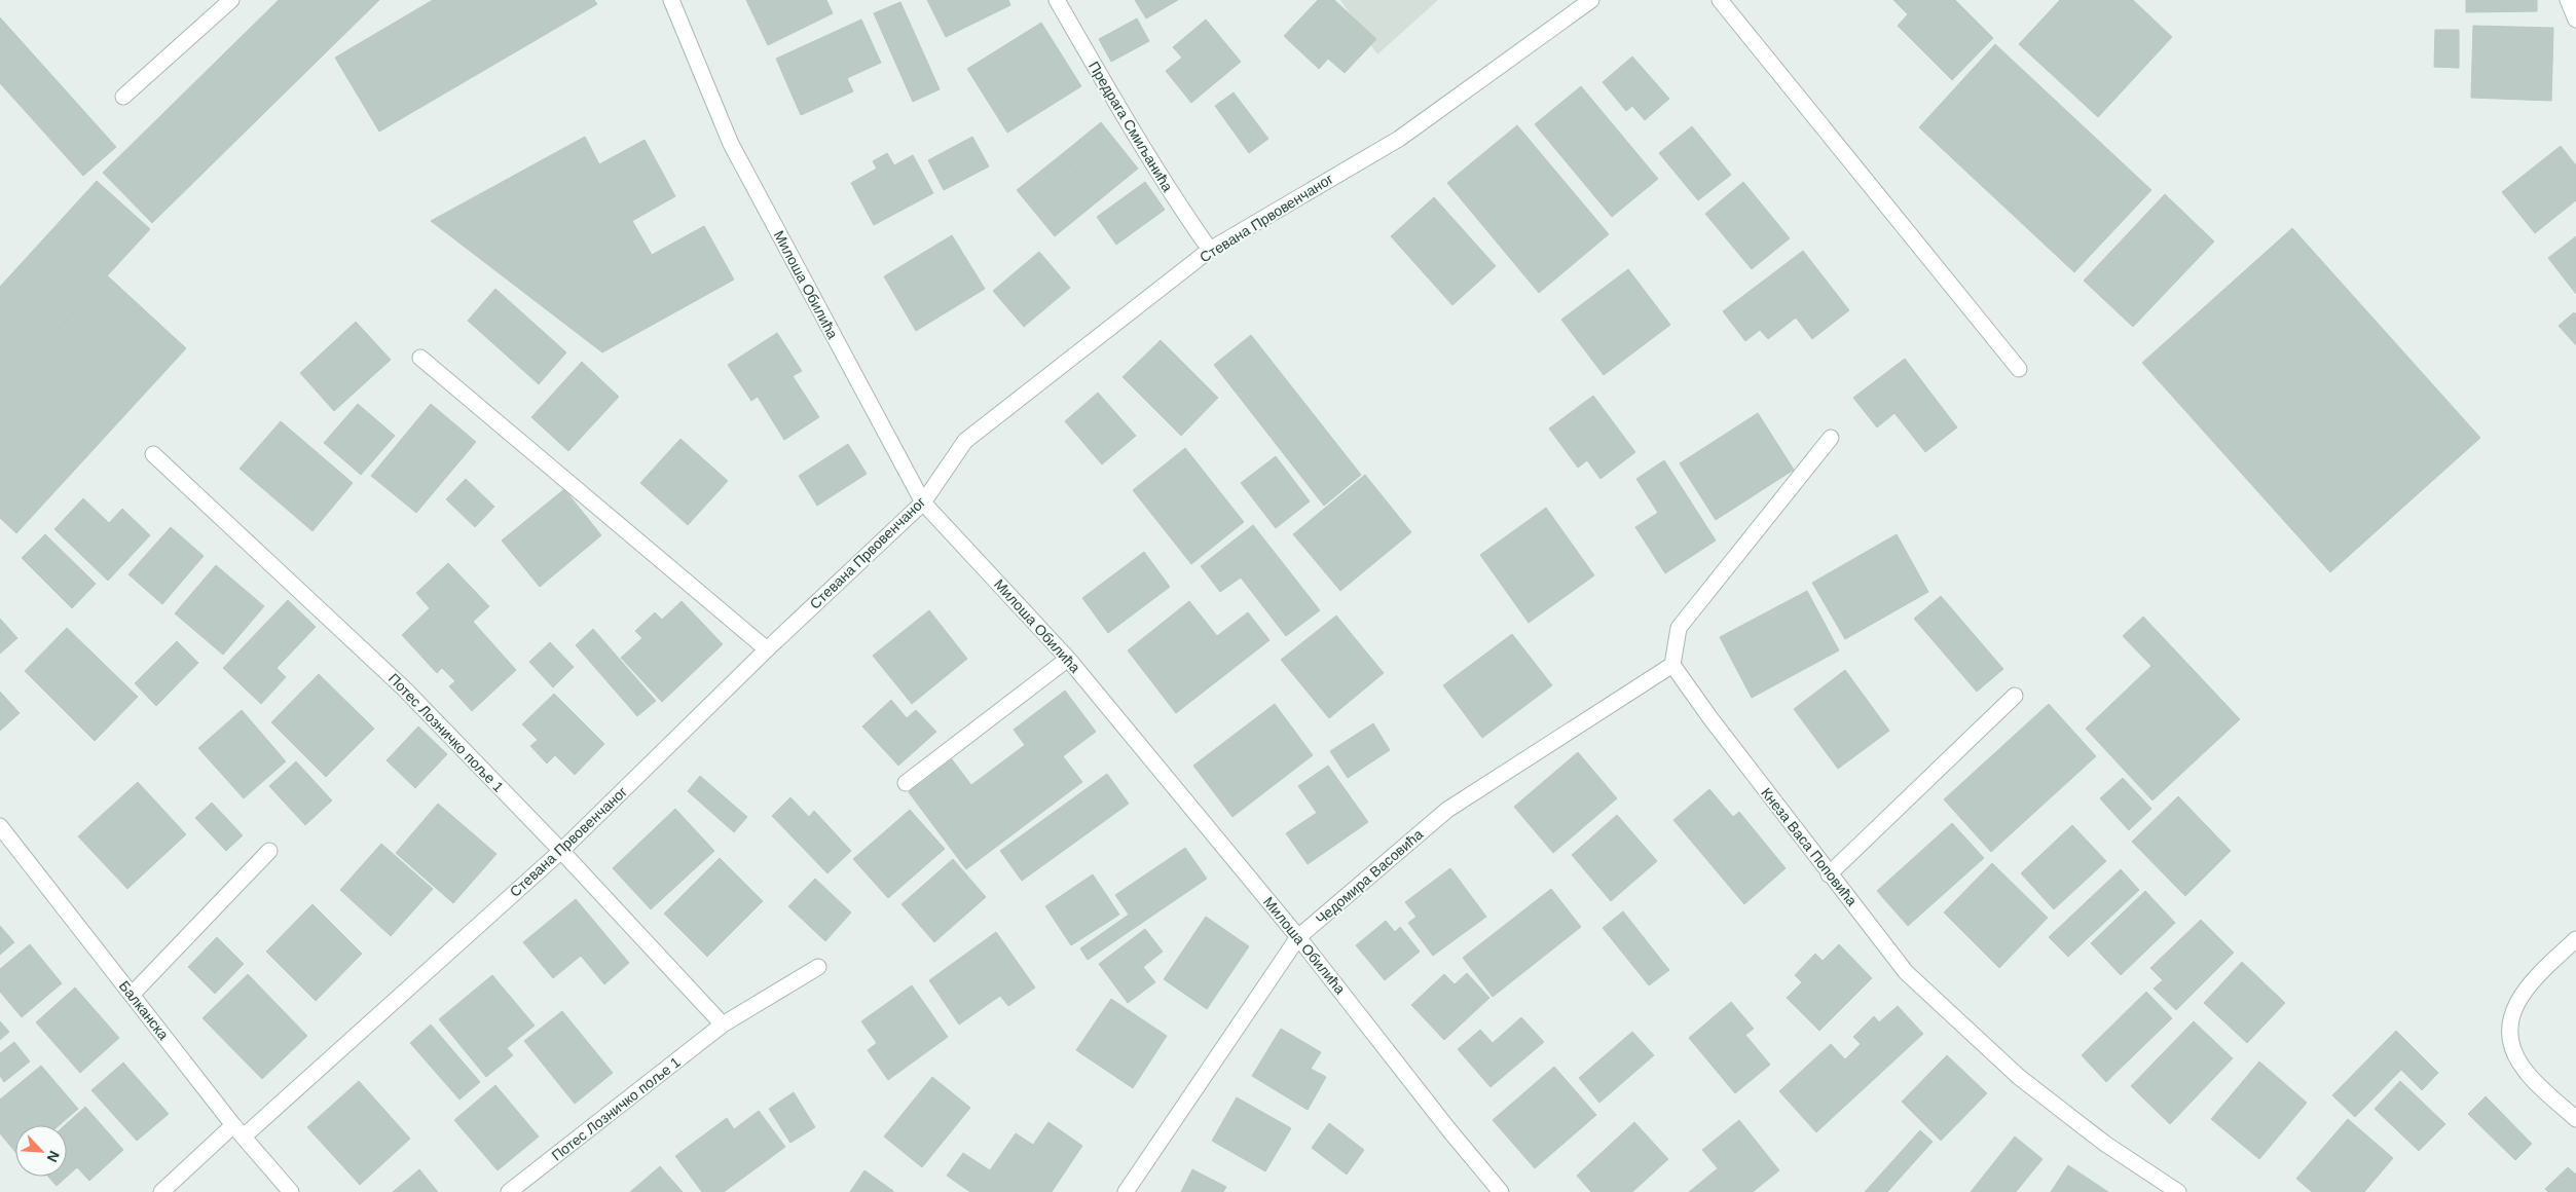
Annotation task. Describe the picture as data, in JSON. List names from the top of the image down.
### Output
{
  "streets": {
    "street": [
      "Предрага Смиљанића",
      "Стевана Првовенчаног",
      "Милоша Обилића",
      "Потес Лозничко поље 1",
      "Кнеза Васа Поповића",
      "Чедомира Васовића",
      "Балканска"
    ]
  },
  "crossings": [
    ["Предрага Смиљанића", "Стевана Првовенчаног"],
    ["Стевана Првовенчаног", "Милоша Обилића"],
    ["Стевана Првовенчаног", "Потес Лозничко поље 1"],
    ["Стевана Првовенчаног", "Балканска"],
    ["Милоша Обилића", "Чедомира Васовића"],
    ["Кнеза Васа Поповића", "Чедомира Васовића"]
  ],
  "north": "bottom right"
}
